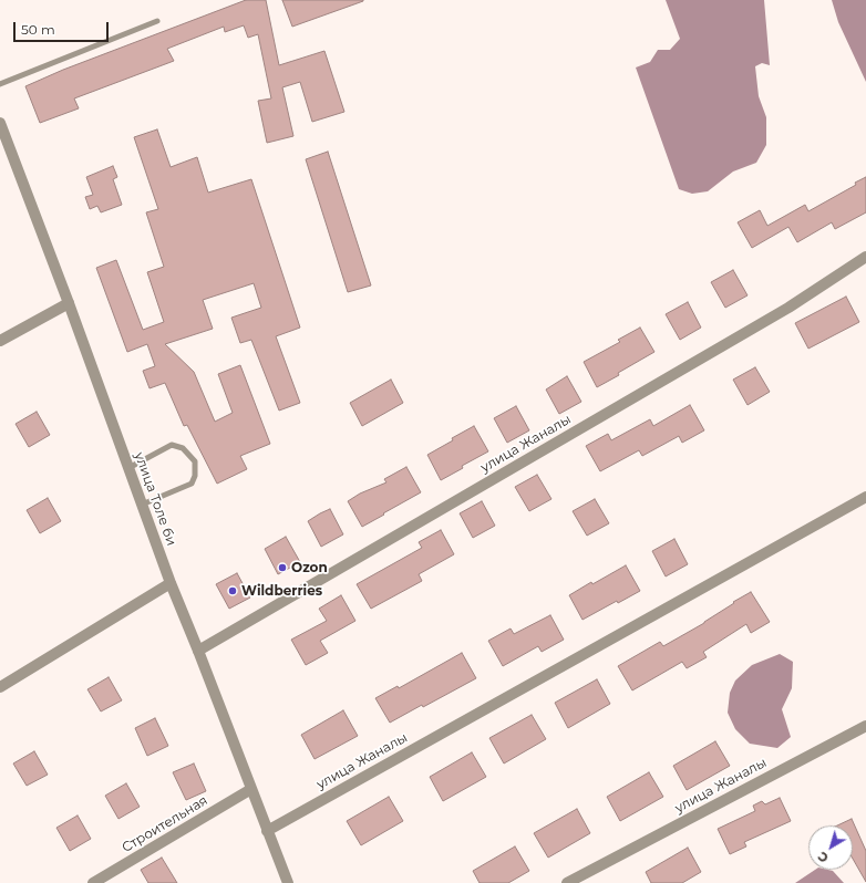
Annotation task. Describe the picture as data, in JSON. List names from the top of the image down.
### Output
{
  "streets": {
    "street": ["улица Жаналы", "улица Толе би", "Строительная"]
  },
  "crossings": [
    ["улица Жаналы", "улица Толе би"],
    ["улица Толе би", "Строительная"]
  ],
  "places": ["Ozon", "Wildberries"],
  "scale_bar": "50 m",
  "north": "bottom left"
}
